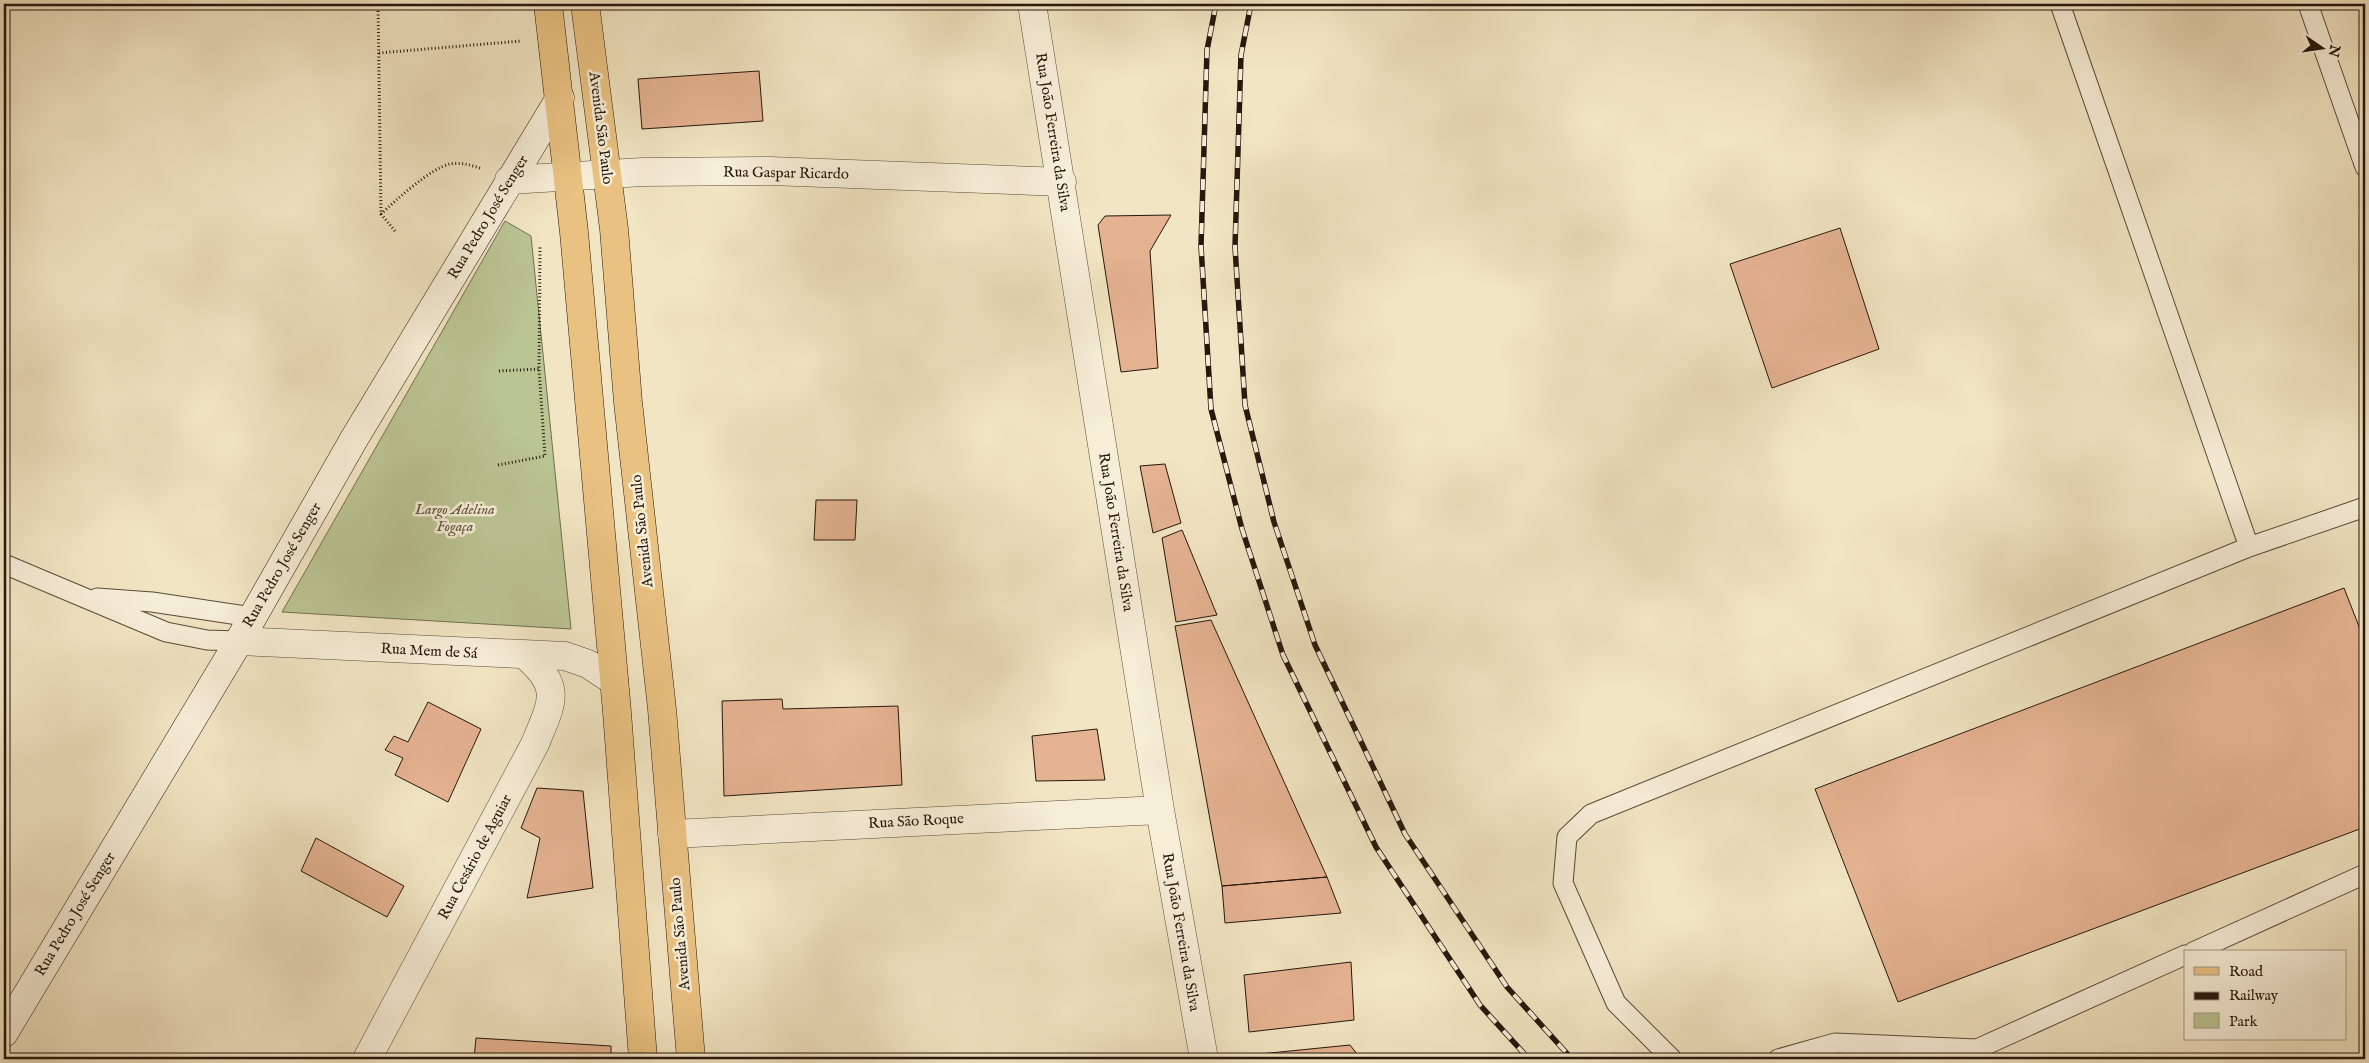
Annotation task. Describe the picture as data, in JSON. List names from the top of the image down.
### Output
{
  "streets": {
    "main road": ["Avenida São Paulo"],
    "street": [
      "Rua João Ferreira da Silva",
      "Rua Gaspar Ricardo",
      "Rua Pedro José Senger",
      "Rua Mem de Sá",
      "Rua São Roque",
      "Rua Cesário de Aguiar"
    ]
  },
  "crossings": [
    ["Avenida São Paulo", "Rua Gaspar Ricardo"],
    ["Avenida São Paulo", "Rua São Roque"],
    ["Rua João Ferreira da Silva", "Rua Gaspar Ricardo"],
    ["Rua João Ferreira da Silva", "Rua São Roque"],
    ["Rua Gaspar Ricardo", "Rua Pedro José Senger"],
    ["Rua Pedro José Senger", "Rua Mem de Sá"],
    ["Rua Mem de Sá", "Rua Cesário de Aguiar"]
  ],
  "parks": ["Largo Adelina Fogaça"],
  "legend": ["Road", "Railway", "Park"],
  "north": "right"
}
